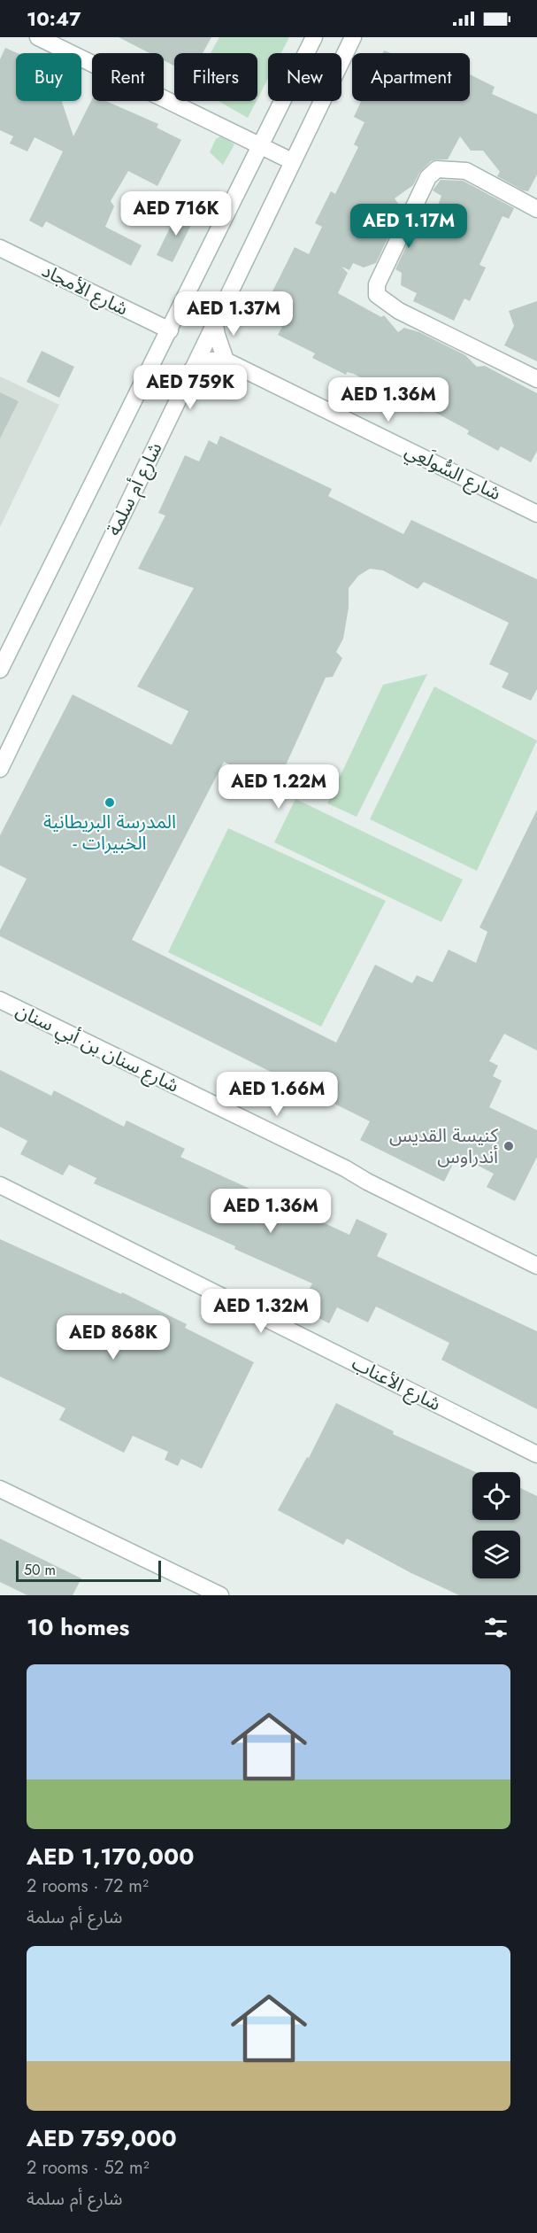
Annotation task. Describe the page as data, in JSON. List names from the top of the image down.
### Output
{
  "streets": {
    "street": [
      "شارع الأمجاد",
      "شارع السُّولَعِي",
      "شارع أم سلمة",
      "شارع سنان بن أبي سنان",
      "شارع الأعناب"
    ]
  },
  "places": ["المدرسة البريطانية - الخبيرات", "كنيسة القديس أندراوس"],
  "scale_bar": "50 m",
  "page": {
    "status": "10:47",
    "chip": [
      "Buy",
      "Rent",
      "Filters",
      "New",
      "Apartment"
    ],
    "price": [
      "AED 716K",
      "AED 1.17M",
      "AED 1.37M",
      "AED 759K",
      "AED 1.36M",
      "AED 1.22M",
      "AED 1.66M",
      "AED 1.36M",
      "AED 1.32M",
      "AED 868K"
    ],
    "scale": "50 m",
    "heading": "10 homes",
    "list": [
      {
        "name": "AED 1,170,000",
        "note": "2 rooms · 72 m² · شارع أم سلمة"
      },
      {
        "name": "AED 759,000",
        "note": "2 rooms · 52 m² · شارع أم سلمة"
      }
    ]
  }
}
